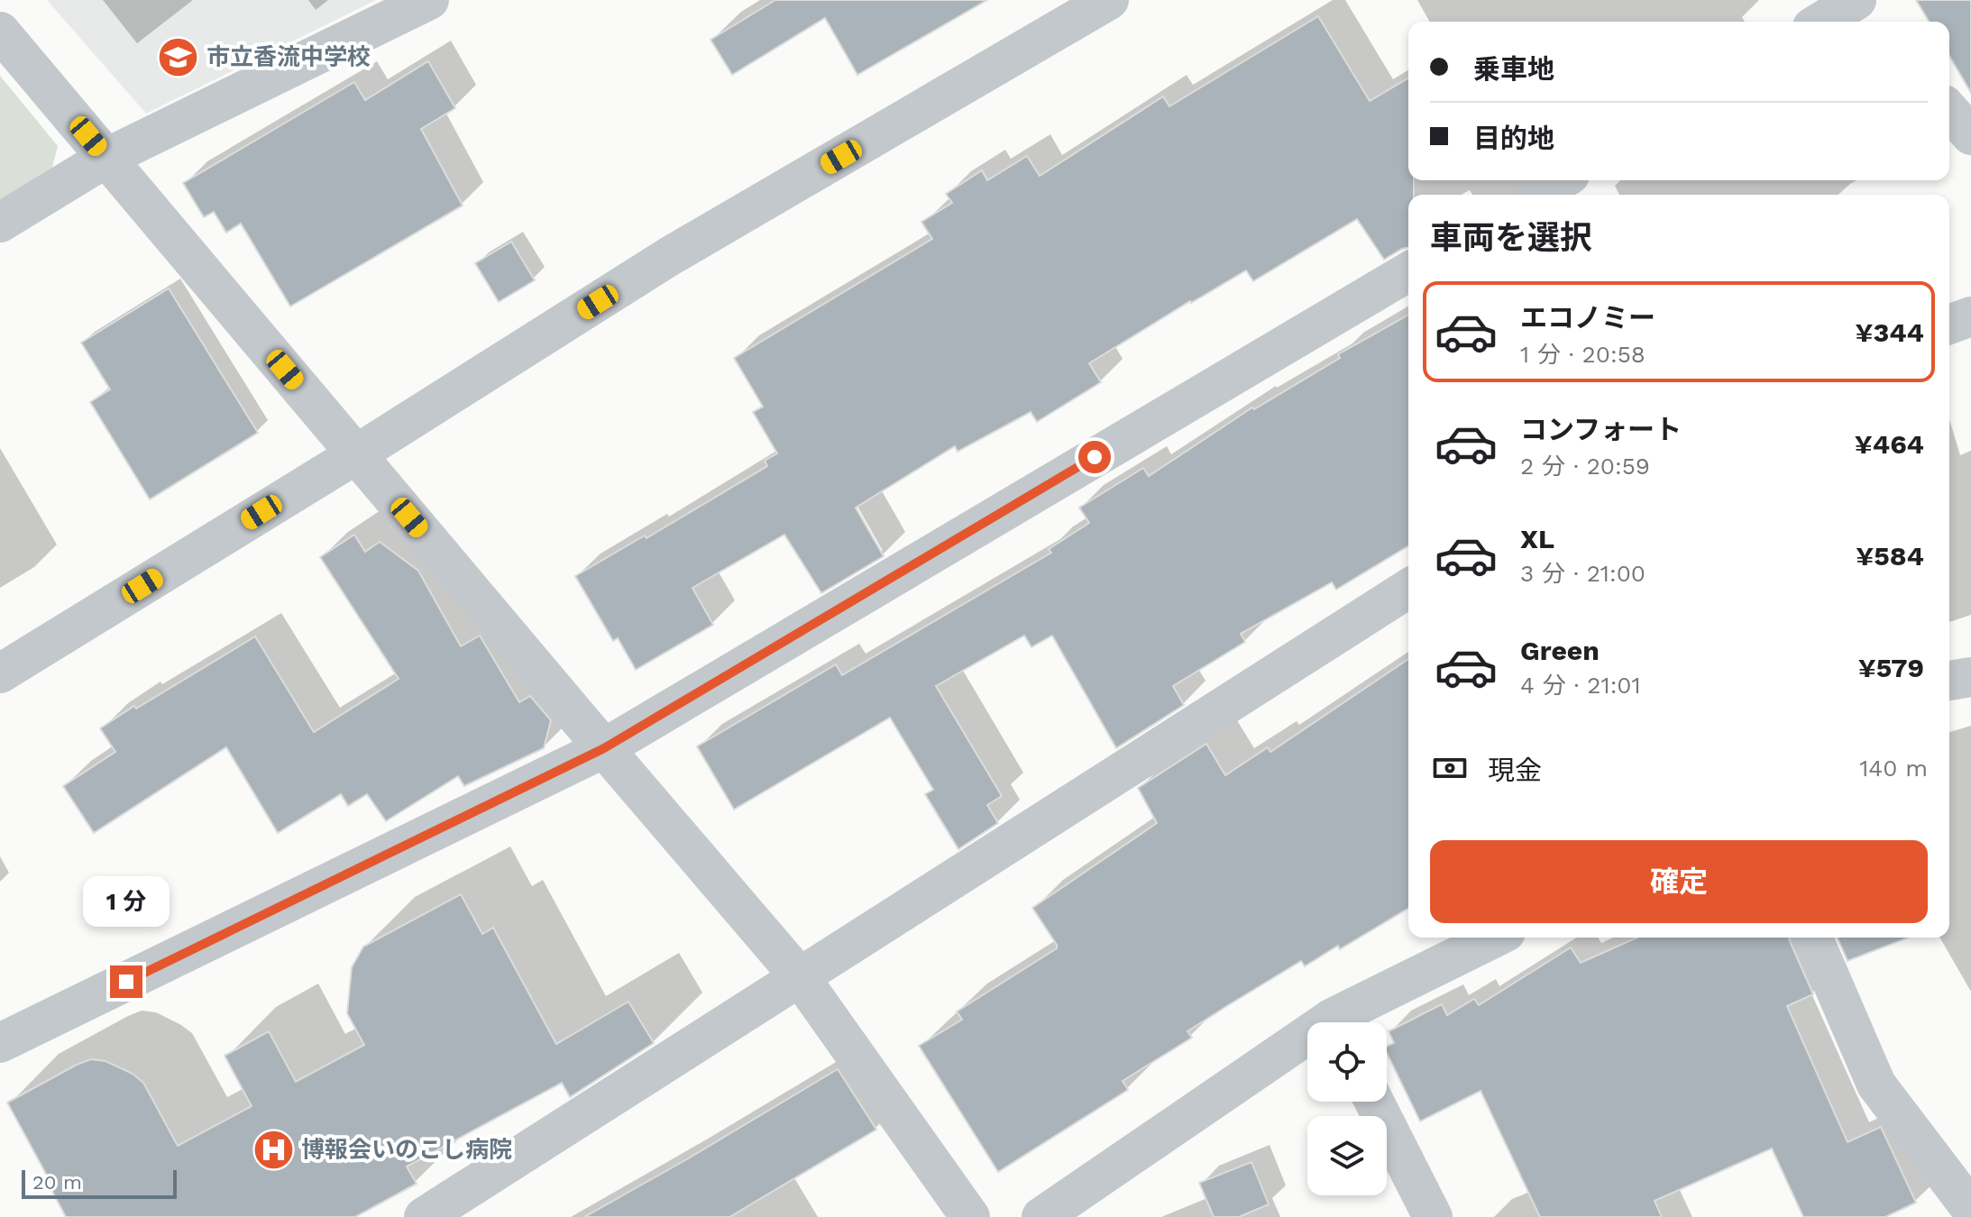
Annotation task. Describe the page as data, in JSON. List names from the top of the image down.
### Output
{
  "places": {
    "school or university": ["市立香流中学校"],
    "hospital": ["博報会いのこし病院"]
  },
  "scale_bar": "20 m",
  "page": {
    "banner": ["乗車地", "目的地"],
    "heading": "車両を選択",
    "list": [
      {
        "name": "エコノミー",
        "note": "1 分 · 20:58",
        "value": "¥344"
      },
      {
        "name": "コンフォート",
        "note": "2 分 · 20:59",
        "value": "¥464"
      },
      {
        "name": "XL",
        "note": "3 分 · 21:00",
        "value": "¥584"
      },
      {
        "name": "Green",
        "note": "4 分 · 21:01",
        "value": "¥579"
      }
    ],
    "pay": ["現金", "140 m"],
    "buttons": "確定",
    "bubble": "1 分",
    "scale": "20 m"
  }
}
